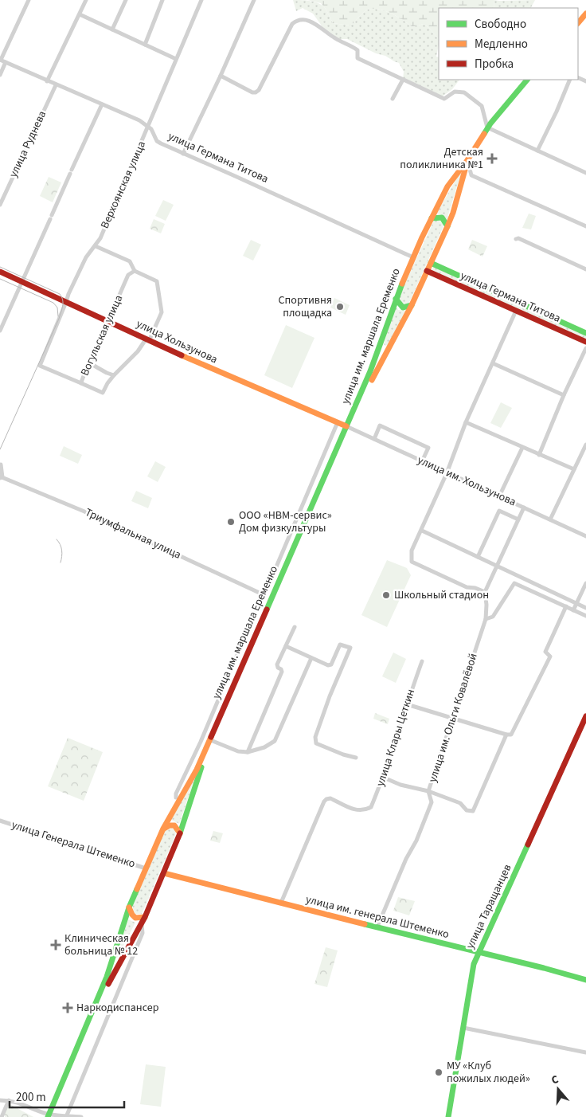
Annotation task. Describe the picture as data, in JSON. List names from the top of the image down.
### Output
{
  "streets": {
    "main road": [
      "улица Германа Титова",
      "улица им. маршала Еременко",
      "улица Хользунова",
      "улица Таращанцев",
      "улица им. генерала Штеменко"
    ],
    "street": [
      "улица Руднева",
      "Верхоянская улица",
      "Вогульская улица",
      "улица им. Хользунова",
      "Триумфальная улица",
      "улица им. Ольги Ковалёвой",
      "улица Клары Цеткин",
      "улица Генерала Штеменко"
    ]
  },
  "crossings": [
    ["улица Руднева", "улица Германа Титова"],
    ["улица Германа Титова", "Верхоянская улица"],
    ["улица Германа Титова", "улица им. маршала Еременко"],
    ["Верхоянская улица", "Вогульская улица"],
    ["Верхоянская улица", "улица Хользунова"],
    ["Вогульская улица", "улица Хользунова"],
    ["улица им. маршала Еременко", "улица Хользунова"],
    ["улица им. маршала Еременко", "улица им. Хользунова"],
    ["улица им. маршала Еременко", "Триумфальная улица"],
    ["улица им. маршала Еременко", "улица Генерала Штеменко"],
    ["улица им. маршала Еременко", "улица им. генерала Штеменко"],
    ["улица Хользунова", "улица им. Хользунова"],
    ["улица им. Хользунова", "улица им. Ольги Ковалёвой"],
    ["улица им. Ольги Ковалёвой", "улица им. генерала Штеменко"],
    ["улица Клары Цеткин", "улица им. генерала Штеменко"],
    ["улица Таращанцев", "улица им. генерала Штеменко"]
  ],
  "places": {
    "health": ["Детская поликлиника №1", "Клиническая больница № 12", "Наркодиспансер"],
    "other": [
      "Спортивня площадка",
      "ООО «НВМ-сервис» Дом физкультуры",
      "Школьный стадион",
      "МУ «Клуб пожилых людей»"
    ]
  },
  "legend": ["Свободно", "Медленно", "Пробка"],
  "scale_bar": "200 m",
  "north": "top"
}
